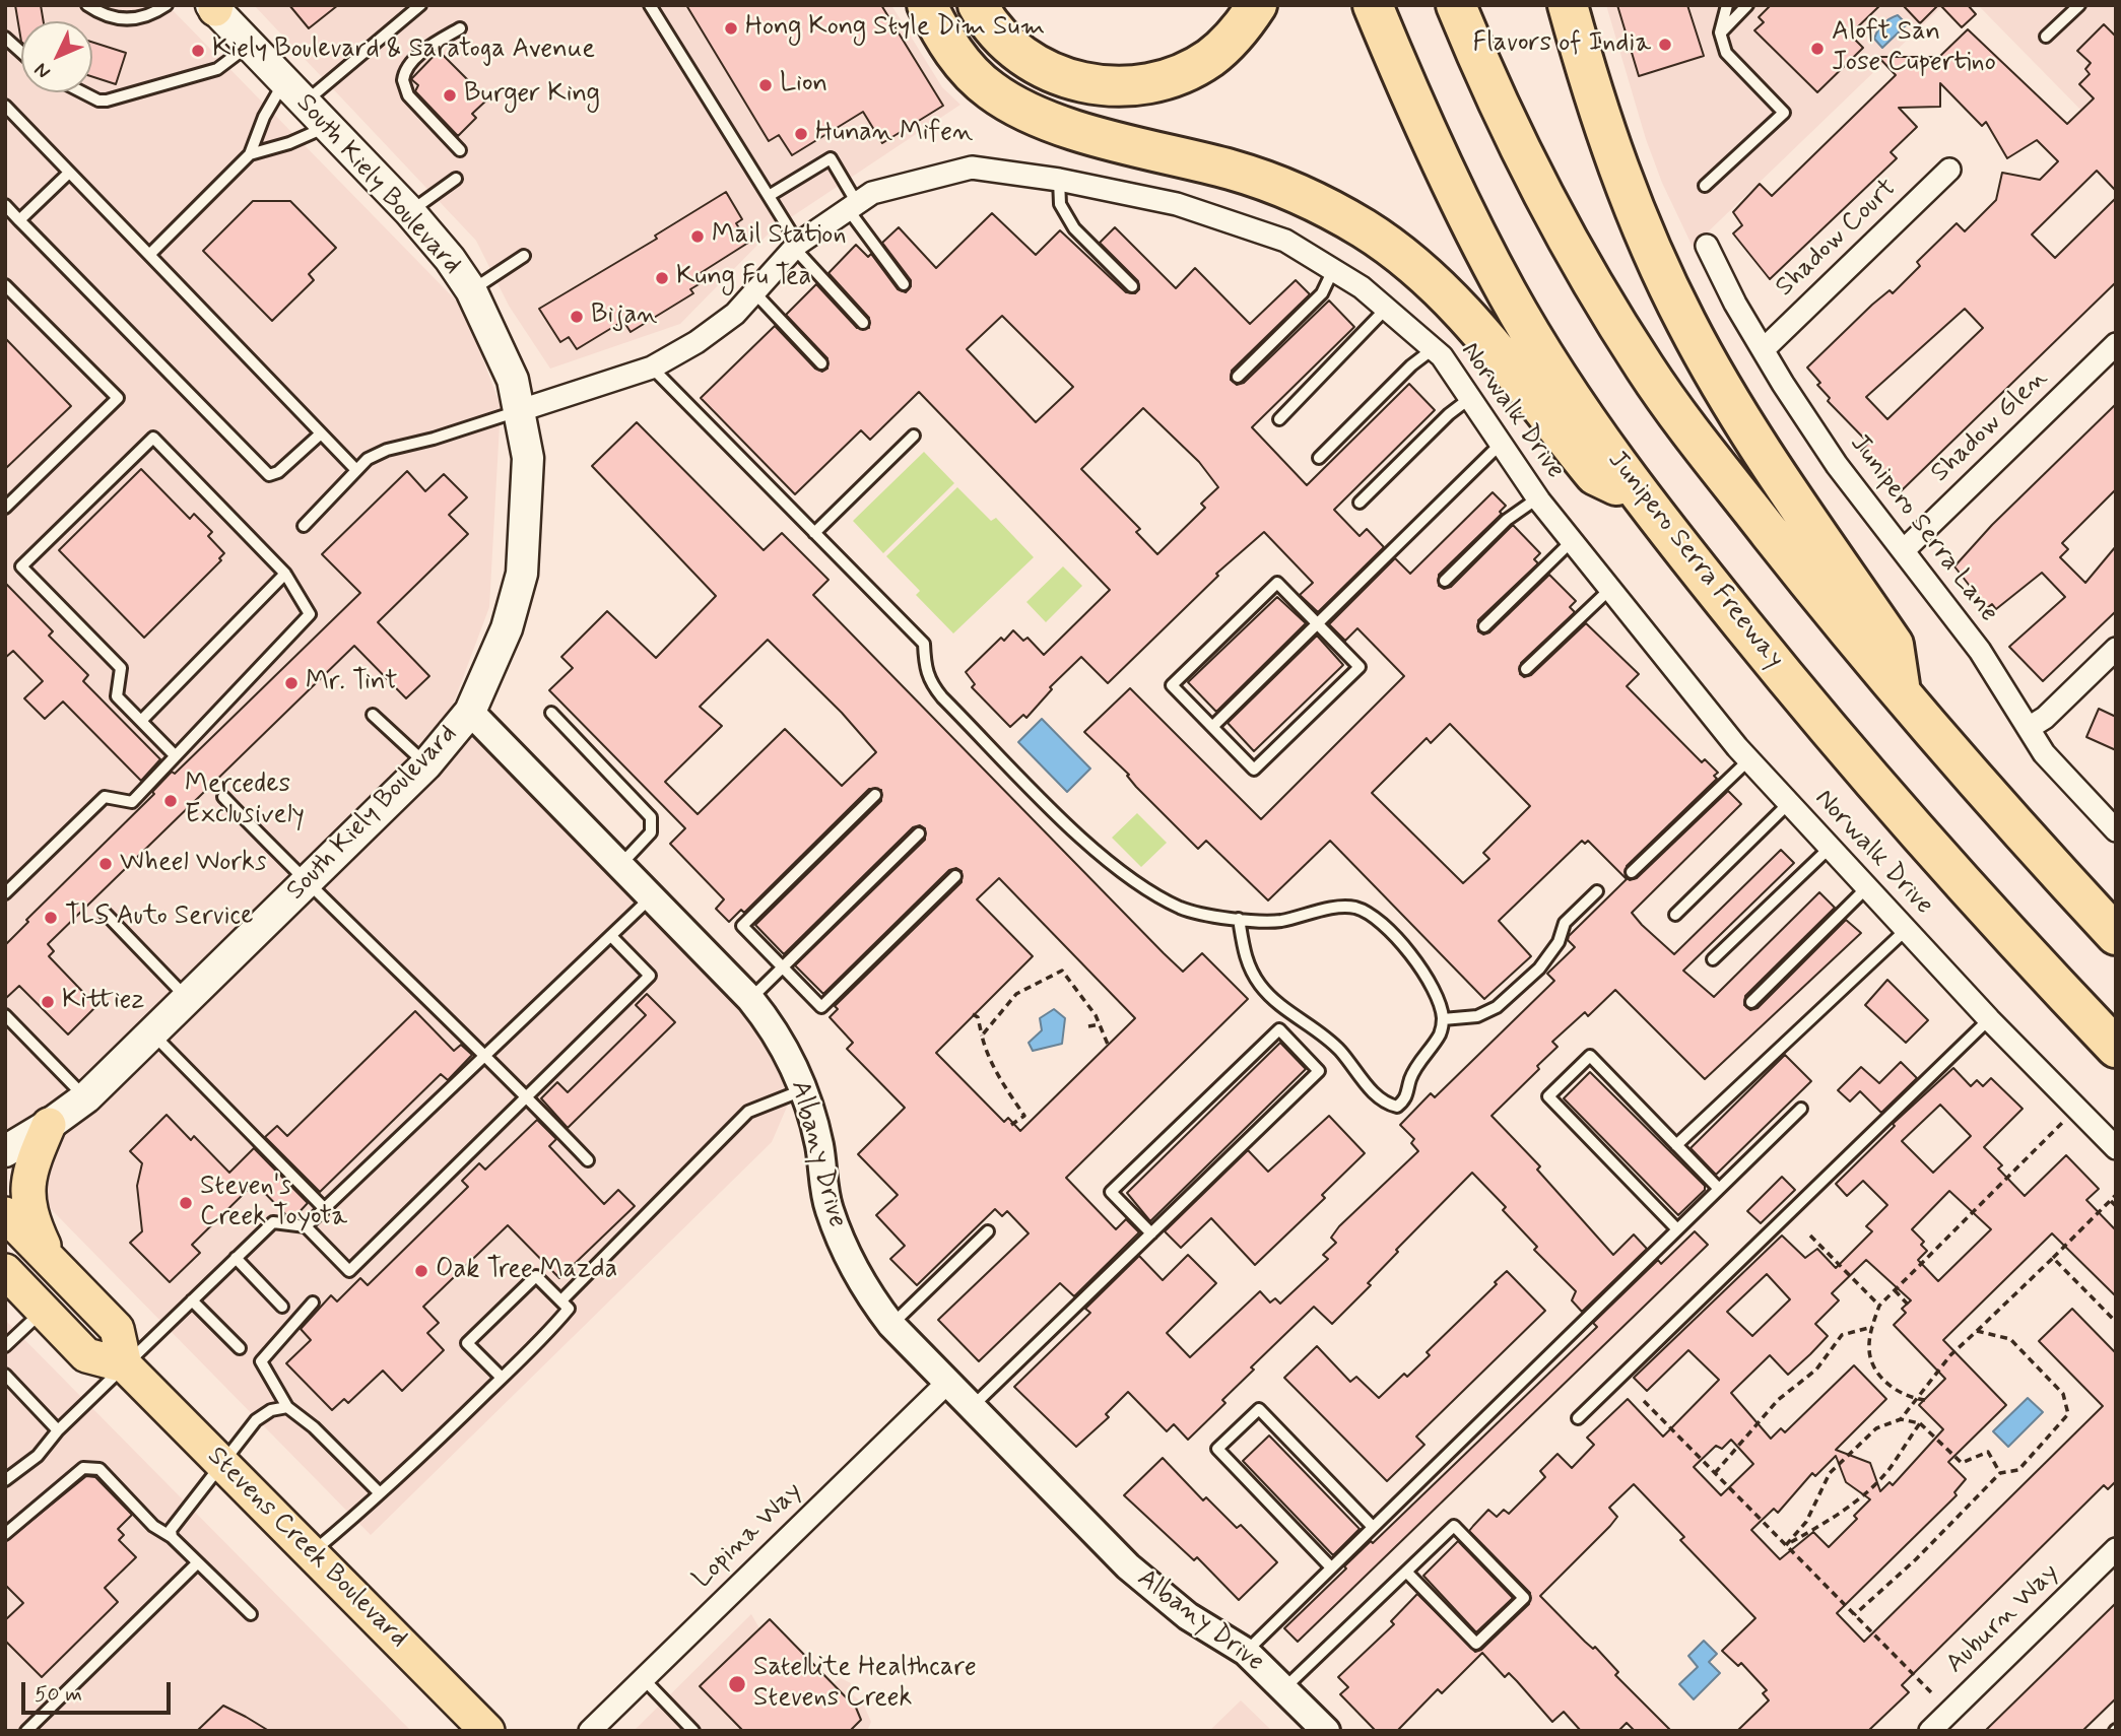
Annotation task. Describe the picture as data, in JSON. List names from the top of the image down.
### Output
{
  "streets": {
    "highway": ["Junipero Serra Freeway"],
    "main road": ["South Kiely Boulevard", "Stevens Creek Boulevard"],
    "street": [
      "Shadow Court",
      "Norwalk Drive",
      "Shadow Glen",
      "Junipero Serra Lane",
      "Albany Drive",
      "Lopina Way",
      "Auburn Way"
    ]
  },
  "crossings": [
    ["South Kiely Boulevard", "Norwalk Drive"],
    ["South Kiely Boulevard", "Albany Drive"],
    ["Shadow Court", "Junipero Serra Lane"],
    ["Shadow Glen", "Junipero Serra Lane"],
    ["Albany Drive", "Lopina Way"]
  ],
  "places": [
    "Hong Kong Style Dim Sum",
    "Flavors of India",
    "Aloft San Jose Cupertino",
    "Kiely Boulevard & Saratoga Avenue",
    "Lion",
    "Burger King",
    "Hunan Mifen",
    "Mail Station",
    "Kung Fu Tea",
    "Bijan",
    "Mr. Tint",
    "Mercedes Exclusively",
    "Wheel Works",
    "TLS Auto Service",
    "Kittiez",
    "Steven's Creek Toyota",
    "Oak Tree Mazda",
    "Satellite Healthcare Stevens Creek"
  ],
  "scale_bar": "50 m",
  "north": "bottom left"
}
